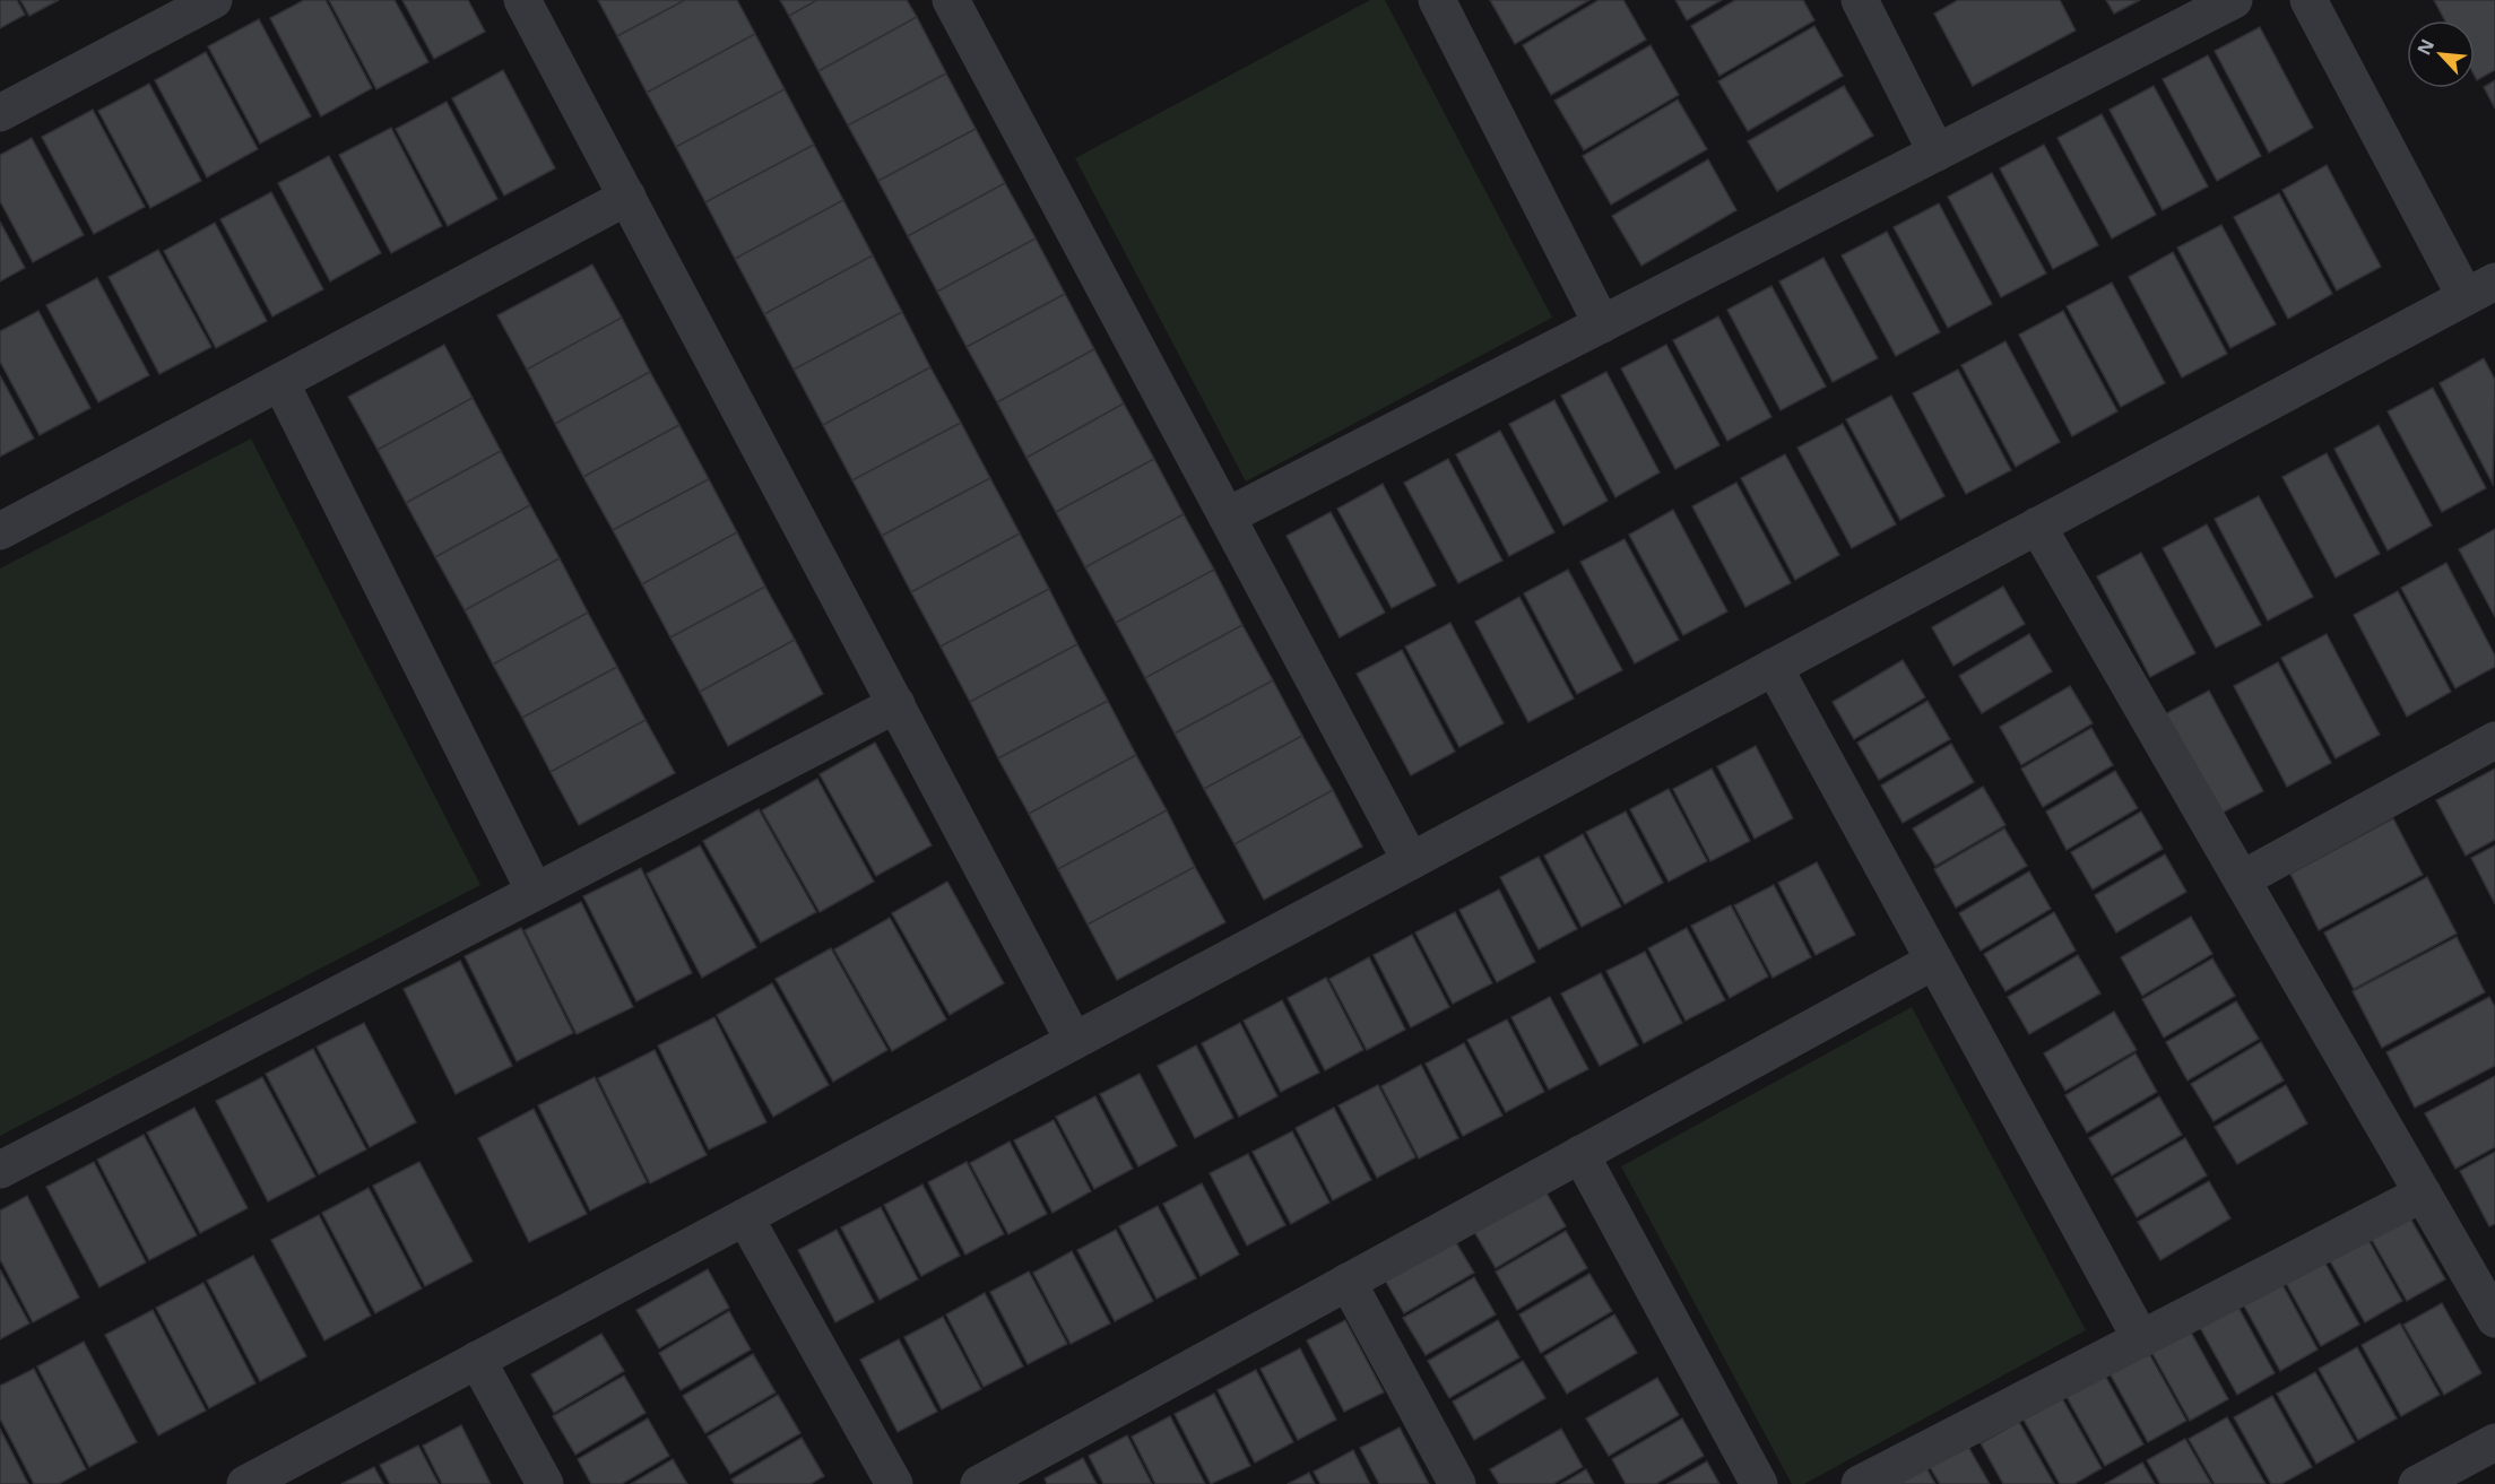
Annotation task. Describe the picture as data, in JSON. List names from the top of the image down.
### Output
{
  "north": "top left"
}
